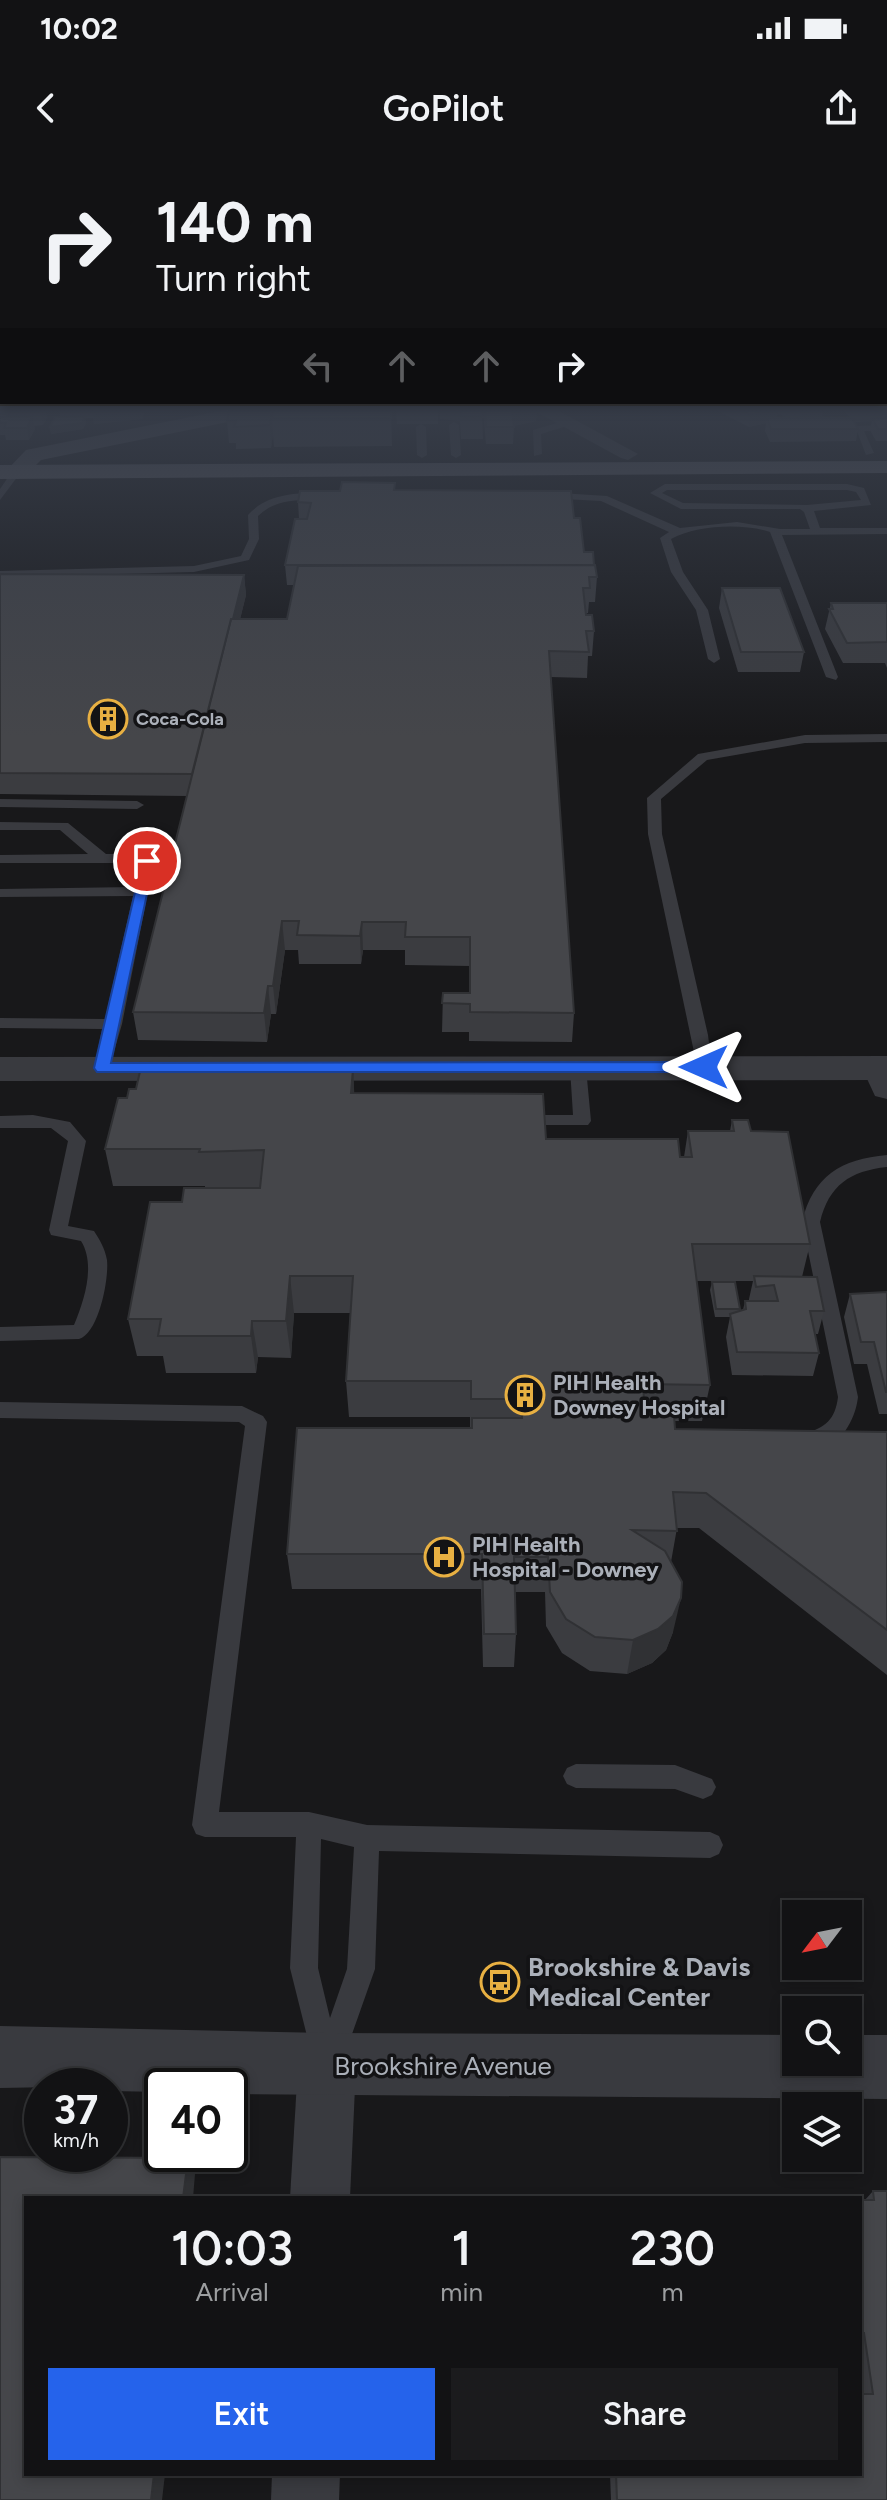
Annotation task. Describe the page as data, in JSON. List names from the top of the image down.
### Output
{
  "streets": {
    "street": ["Brookshire Avenue"]
  },
  "places": {
    "building": ["Coca-Cola", "PIH Health Downey Hospital"],
    "hospital": ["PIH Health Hospital - Downey"],
    "bus stop": ["Brookshire & Davis Medical Center"]
  },
  "north": "bottom left",
  "page": {
    "status": "10:02",
    "header": "GoPilot",
    "turn": ["140 m", "Turn right"],
    "speed": "37 km/h",
    "limit": "40",
    "eta": [
      "10:03",
      "Arrival",
      "1",
      "min",
      "230",
      "m"
    ],
    "buttons": ["Exit", "Share"]
  }
}
